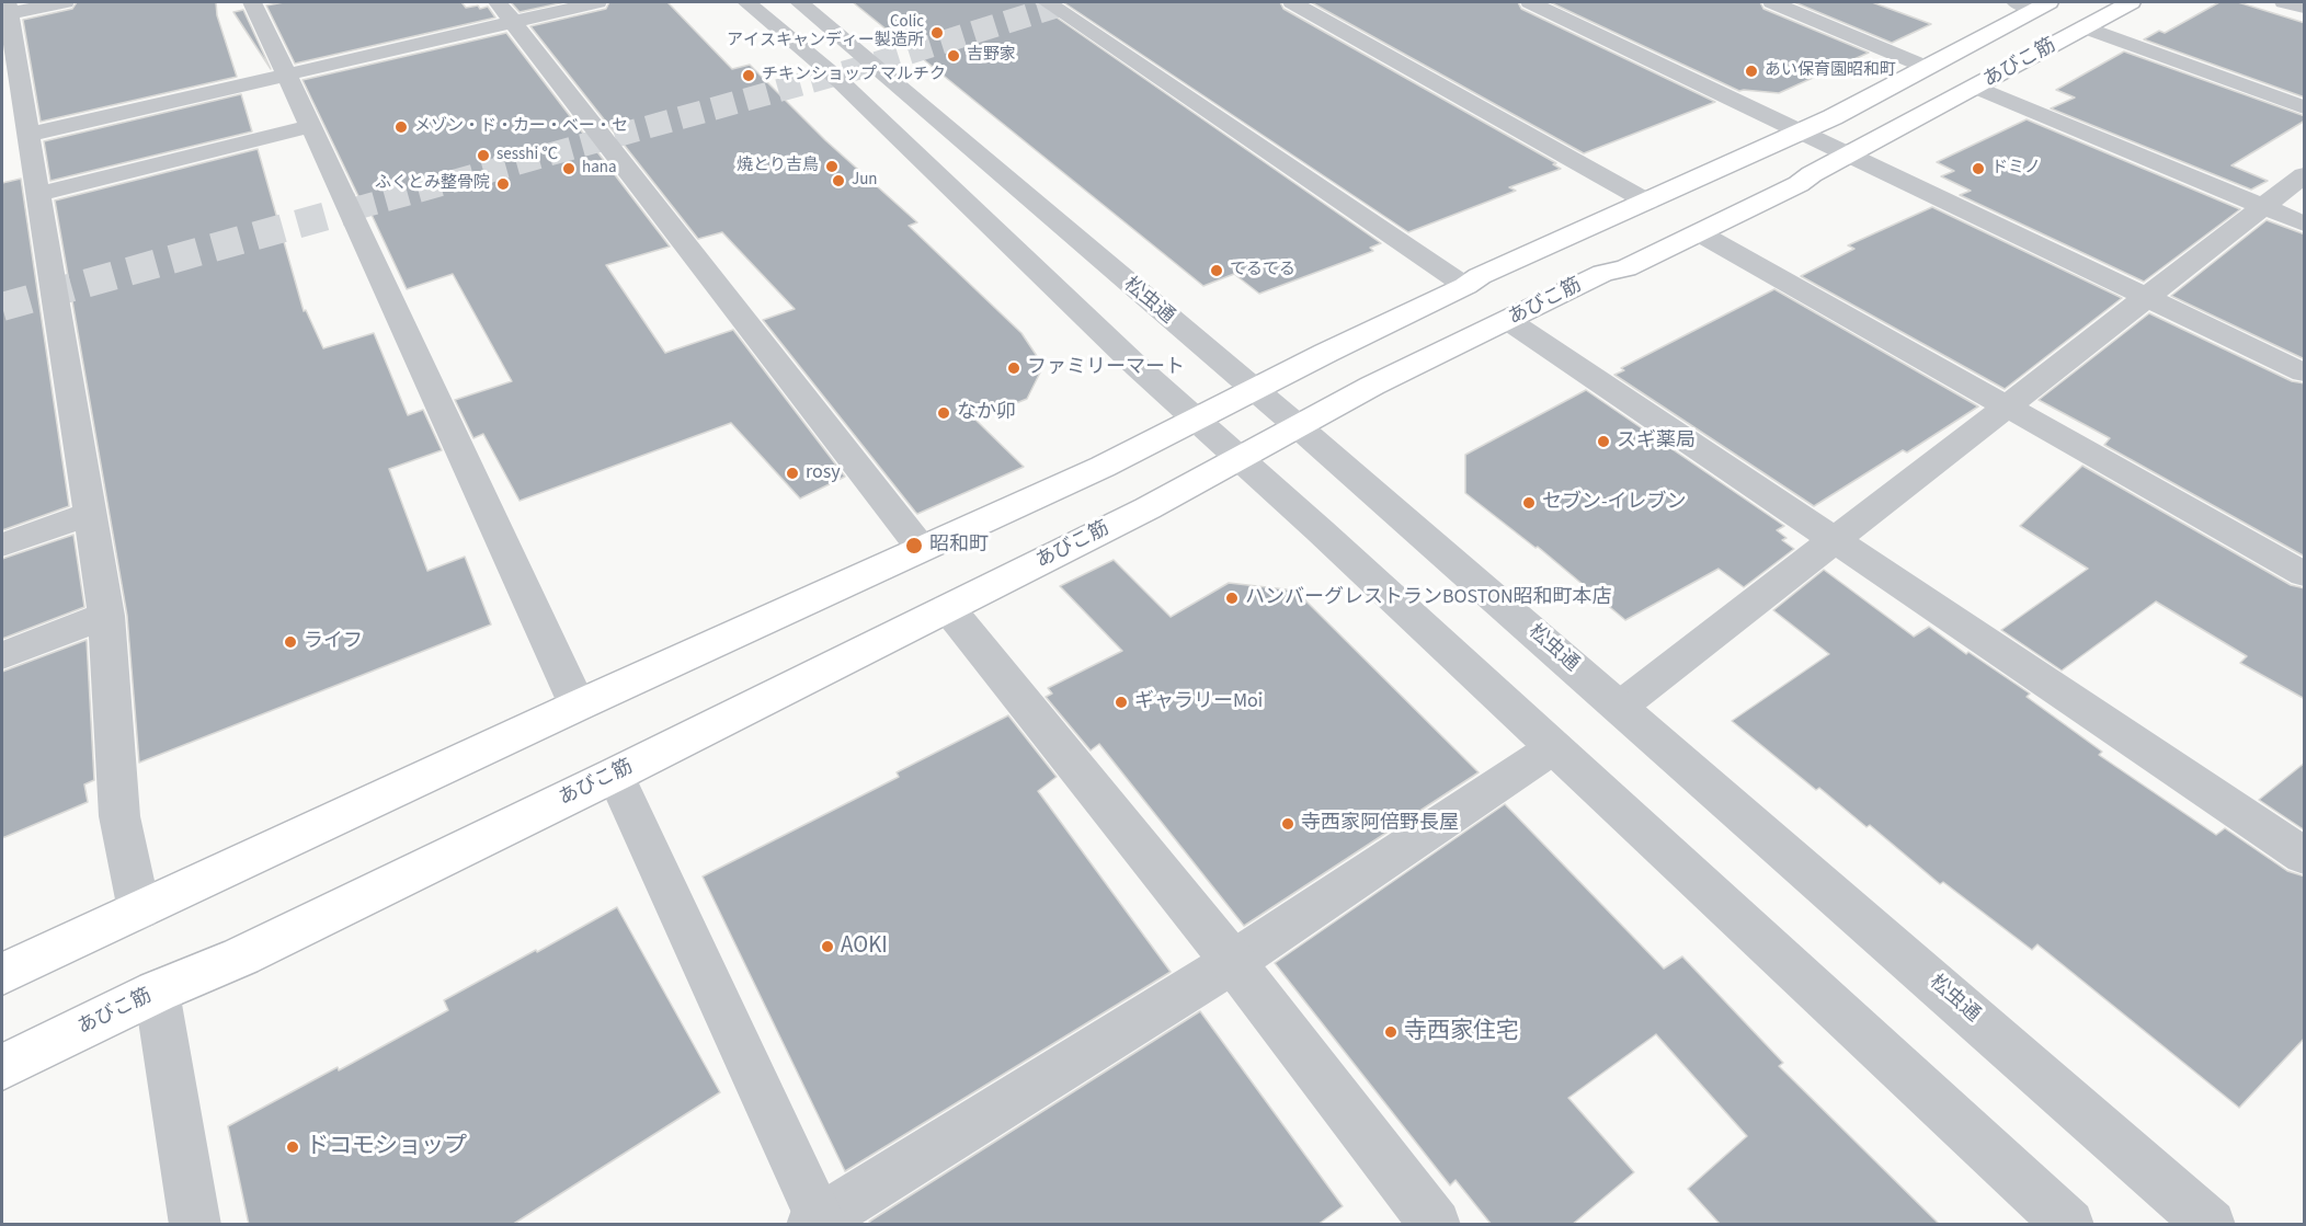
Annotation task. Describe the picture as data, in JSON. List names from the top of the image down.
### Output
{
  "streets": {
    "main road": ["あびこ筋"],
    "street": ["松虫通"]
  },
  "crossings": [
    ["あびこ筋", "松虫通"]
  ],
  "places": [
    "Colic アイスキャンディー製造所",
    "吉野家",
    "あい保育園昭和町",
    "チキンショップ マルチク",
    "メゾン・ド・カー・ベー・セ",
    "sesshi ℃",
    "焼とり吉鳥",
    "hana",
    "ドミノ",
    "Jun",
    "ふくとみ整骨院",
    "てるてる",
    "ファミリーマート",
    "なか卯",
    "スギ薬局",
    "rosy",
    "セブン-イレブン",
    "昭和町",
    "ハンバーグレストランBOSTON昭和町本店",
    "ライフ",
    "ギャラリーMoi",
    "寺西家阿倍野長屋",
    "AOKI",
    "寺西家住宅",
    "ドコモショップ"
  ]
}
